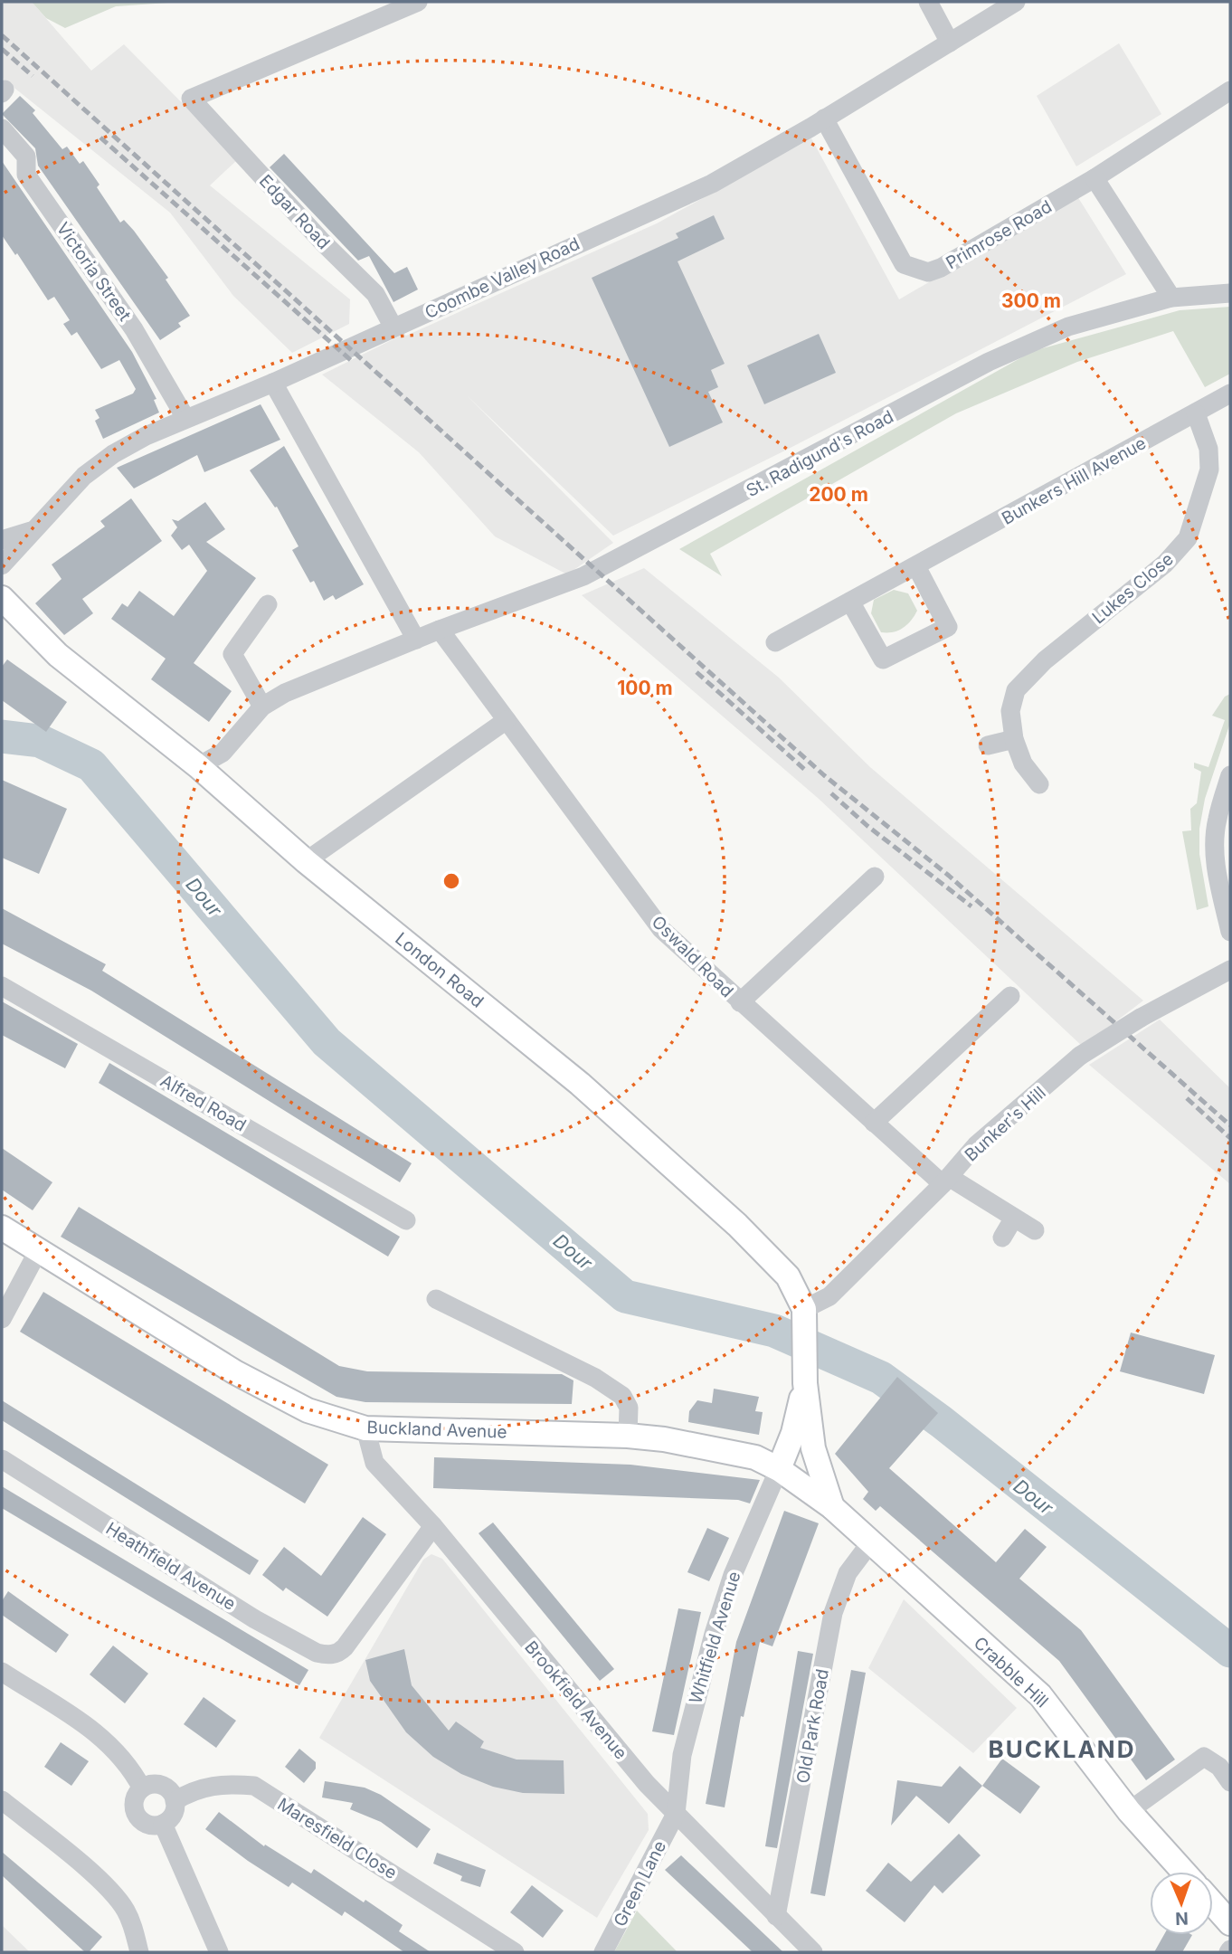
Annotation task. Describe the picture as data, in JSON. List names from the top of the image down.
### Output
{
  "streets": {
    "main road": ["London Road", "Buckland Avenue", "Crabble Hill"],
    "street": [
      "Edgar Road",
      "Primrose Road",
      "Victoria Street",
      "Coombe Valley Road",
      "St. Radigund's Road",
      "Bunkers Hill Avenue",
      "Lukes Close",
      "Oswald Road",
      "Alfred Road",
      "Bunker's Hill",
      "Heathfield Avenue",
      "Whitfield Avenue",
      "Brookfield Avenue",
      "Old Park Road",
      "Maresfield Close",
      "Green Lane"
    ]
  },
  "crossings": [
    ["Edgar Road", "Coombe Valley Road"],
    ["Primrose Road", "Coombe Valley Road"],
    ["Victoria Street", "Coombe Valley Road"],
    ["St. Radigund's Road", "Oswald Road"],
    ["Bunkers Hill Avenue", "Lukes Close"],
    ["Oswald Road", "Bunker's Hill"],
    ["London Road", "Bunker's Hill"],
    ["London Road", "Buckland Avenue"],
    ["London Road", "Whitfield Avenue"],
    ["London Road", "Crabble Hill"],
    ["Buckland Avenue", "Whitfield Avenue"],
    ["Buckland Avenue", "Crabble Hill"],
    ["Buckland Avenue", "Brookfield Avenue"],
    ["Heathfield Avenue", "Brookfield Avenue"],
    ["Whitfield Avenue", "Brookfield Avenue"],
    ["Whitfield Avenue", "Green Lane"],
    ["Crabble Hill", "Old Park Road"],
    ["Brookfield Avenue", "Old Park Road"],
    ["Brookfield Avenue", "Green Lane"]
  ],
  "districts": ["BUCKLAND"],
  "water": ["Dour"],
  "north": "bottom",
  "rings": ["300 m", "200 m", "100 m"]
}
